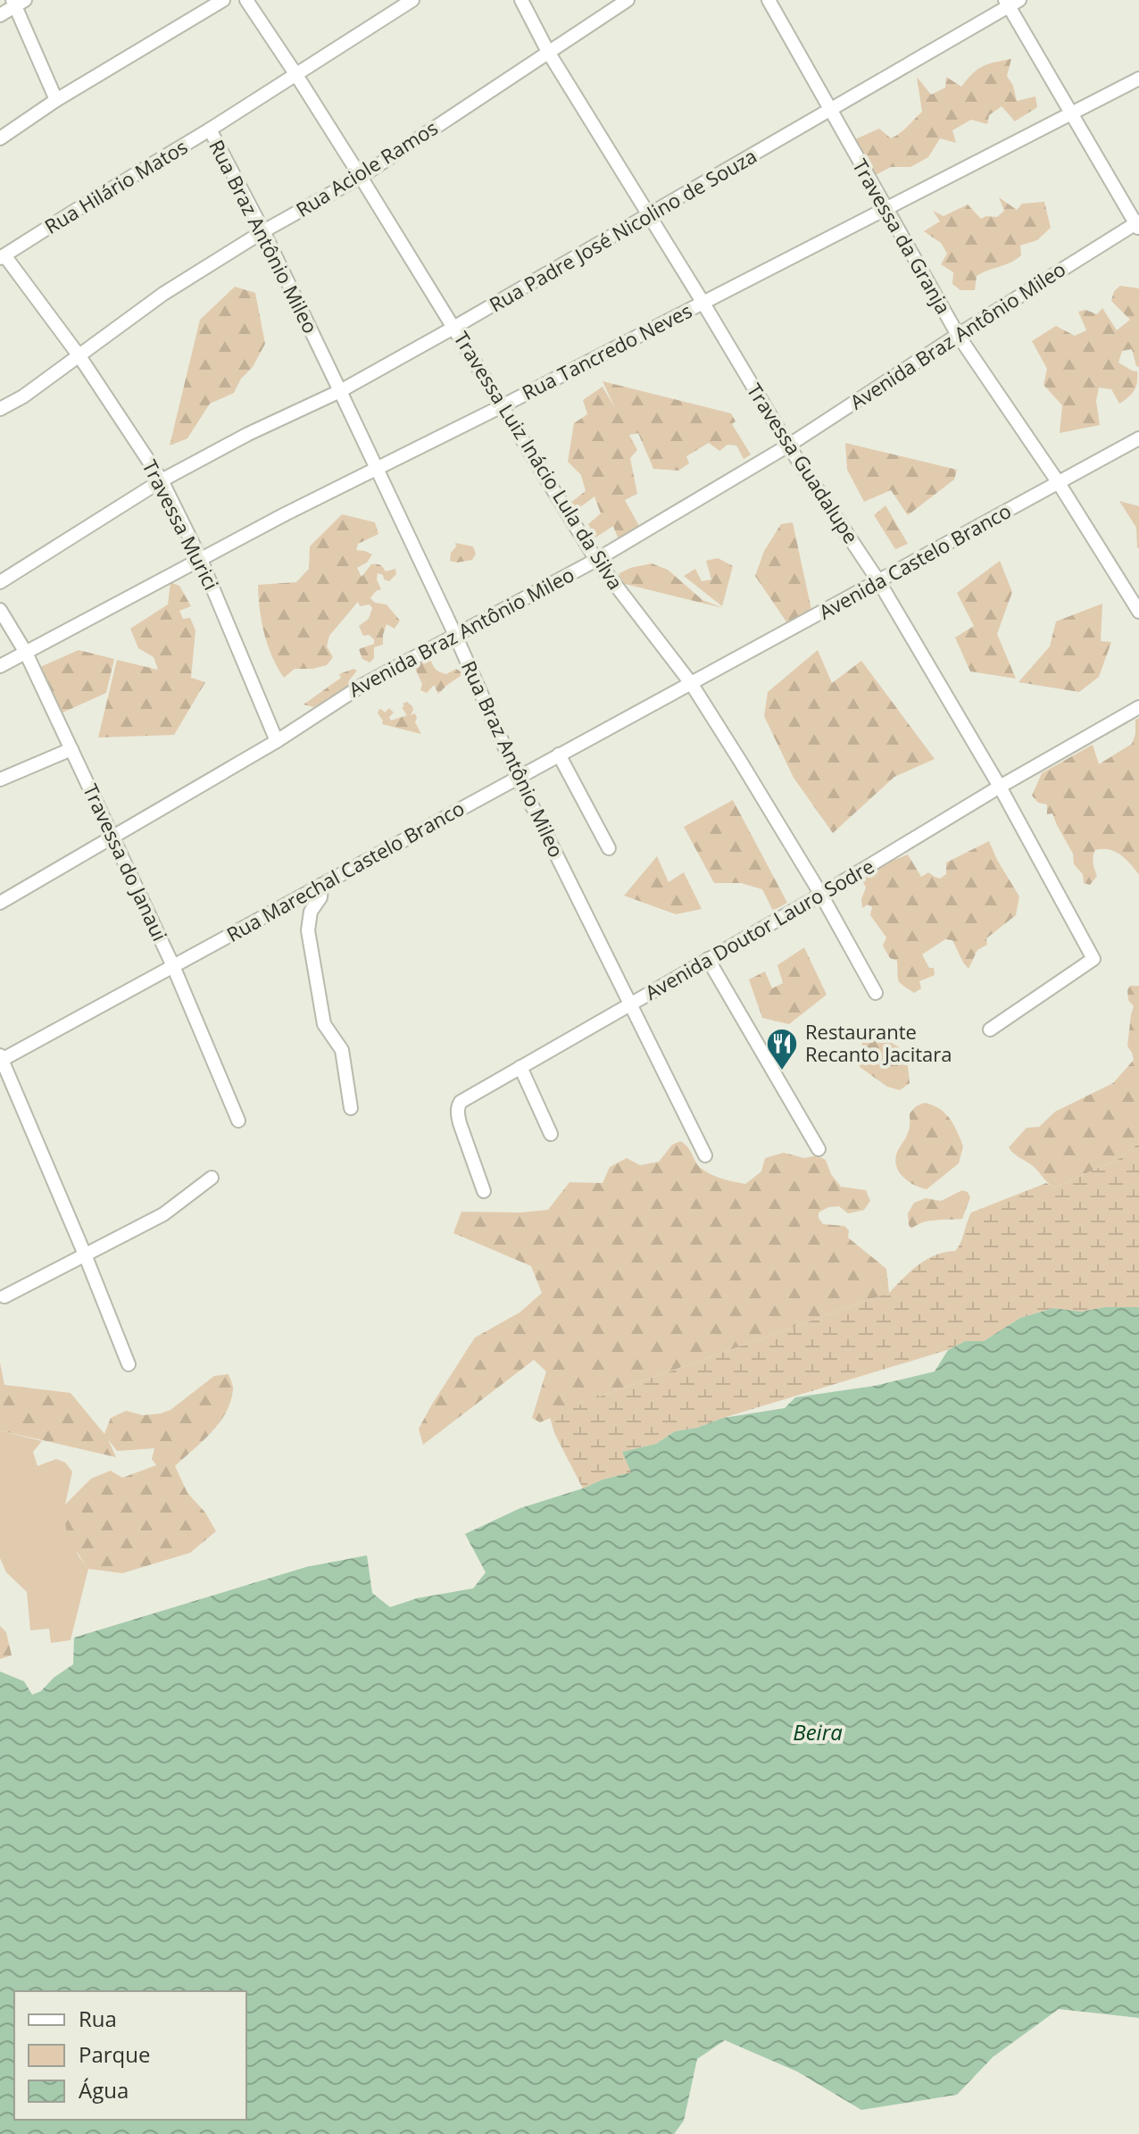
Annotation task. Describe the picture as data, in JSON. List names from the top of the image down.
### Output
{
  "streets": {
    "street": [
      "Rua Aciole Ramos",
      "Rua Hilário Matos",
      "Rua Padre José Nicolino de Souza",
      "Rua Braz Antônio Mileo",
      "Travessa da Granja",
      "Avenida Braz Antônio Mileo",
      "Rua Tancredo Neves",
      "Travessa Luiz Inácio Lula da Silva",
      "Travessa Guadalupe",
      "Travessa Murici",
      "Avenida Castelo Branco",
      "Travessa do Janaui",
      "Rua Marechal Castelo Branco",
      "Avenida Doutor Lauro Sodre"
    ]
  },
  "crossings": [
    ["Rua Aciole Ramos", "Rua Braz Antônio Mileo"],
    ["Rua Aciole Ramos", "Travessa Luiz Inácio Lula da Silva"],
    ["Rua Aciole Ramos", "Travessa Guadalupe"],
    ["Rua Aciole Ramos", "Travessa Murici"],
    ["Rua Hilário Matos", "Rua Braz Antônio Mileo"],
    ["Rua Hilário Matos", "Travessa Luiz Inácio Lula da Silva"],
    ["Rua Hilário Matos", "Travessa Murici"],
    ["Rua Padre José Nicolino de Souza", "Rua Braz Antônio Mileo"],
    ["Rua Padre José Nicolino de Souza", "Travessa da Granja"],
    ["Rua Padre José Nicolino de Souza", "Travessa Luiz Inácio Lula da Silva"],
    ["Rua Padre José Nicolino de Souza", "Travessa Guadalupe"],
    ["Rua Padre José Nicolino de Souza", "Travessa Murici"],
    ["Rua Braz Antônio Mileo", "Avenida Braz Antônio Mileo"],
    ["Rua Braz Antônio Mileo", "Rua Tancredo Neves"],
    ["Rua Braz Antônio Mileo", "Rua Marechal Castelo Branco"],
    ["Rua Braz Antônio Mileo", "Avenida Doutor Lauro Sodre"],
    ["Travessa da Granja", "Avenida Braz Antônio Mileo"],
    ["Travessa da Granja", "Rua Tancredo Neves"],
    ["Travessa da Granja", "Avenida Castelo Branco"],
    ["Avenida Braz Antônio Mileo", "Travessa Luiz Inácio Lula da Silva"],
    ["Avenida Braz Antônio Mileo", "Travessa Guadalupe"],
    ["Avenida Braz Antônio Mileo", "Travessa Murici"],
    ["Avenida Braz Antônio Mileo", "Travessa do Janaui"],
    ["Rua Tancredo Neves", "Travessa Luiz Inácio Lula da Silva"],
    ["Rua Tancredo Neves", "Travessa Guadalupe"],
    ["Rua Tancredo Neves", "Travessa Murici"],
    ["Rua Tancredo Neves", "Travessa do Janaui"],
    ["Travessa Luiz Inácio Lula da Silva", "Avenida Castelo Branco"],
    ["Travessa Luiz Inácio Lula da Silva", "Rua Marechal Castelo Branco"],
    ["Travessa Luiz Inácio Lula da Silva", "Avenida Doutor Lauro Sodre"],
    ["Travessa Guadalupe", "Avenida Castelo Branco"],
    ["Travessa Guadalupe", "Avenida Doutor Lauro Sodre"],
    ["Avenida Castelo Branco", "Rua Marechal Castelo Branco"],
    ["Travessa do Janaui", "Rua Marechal Castelo Branco"]
  ],
  "water": ["Beira"],
  "places": {
    "restaurant": ["Restaurante Recanto Jacitara"]
  },
  "legend": ["Rua", "Parque", "Água"]
}
